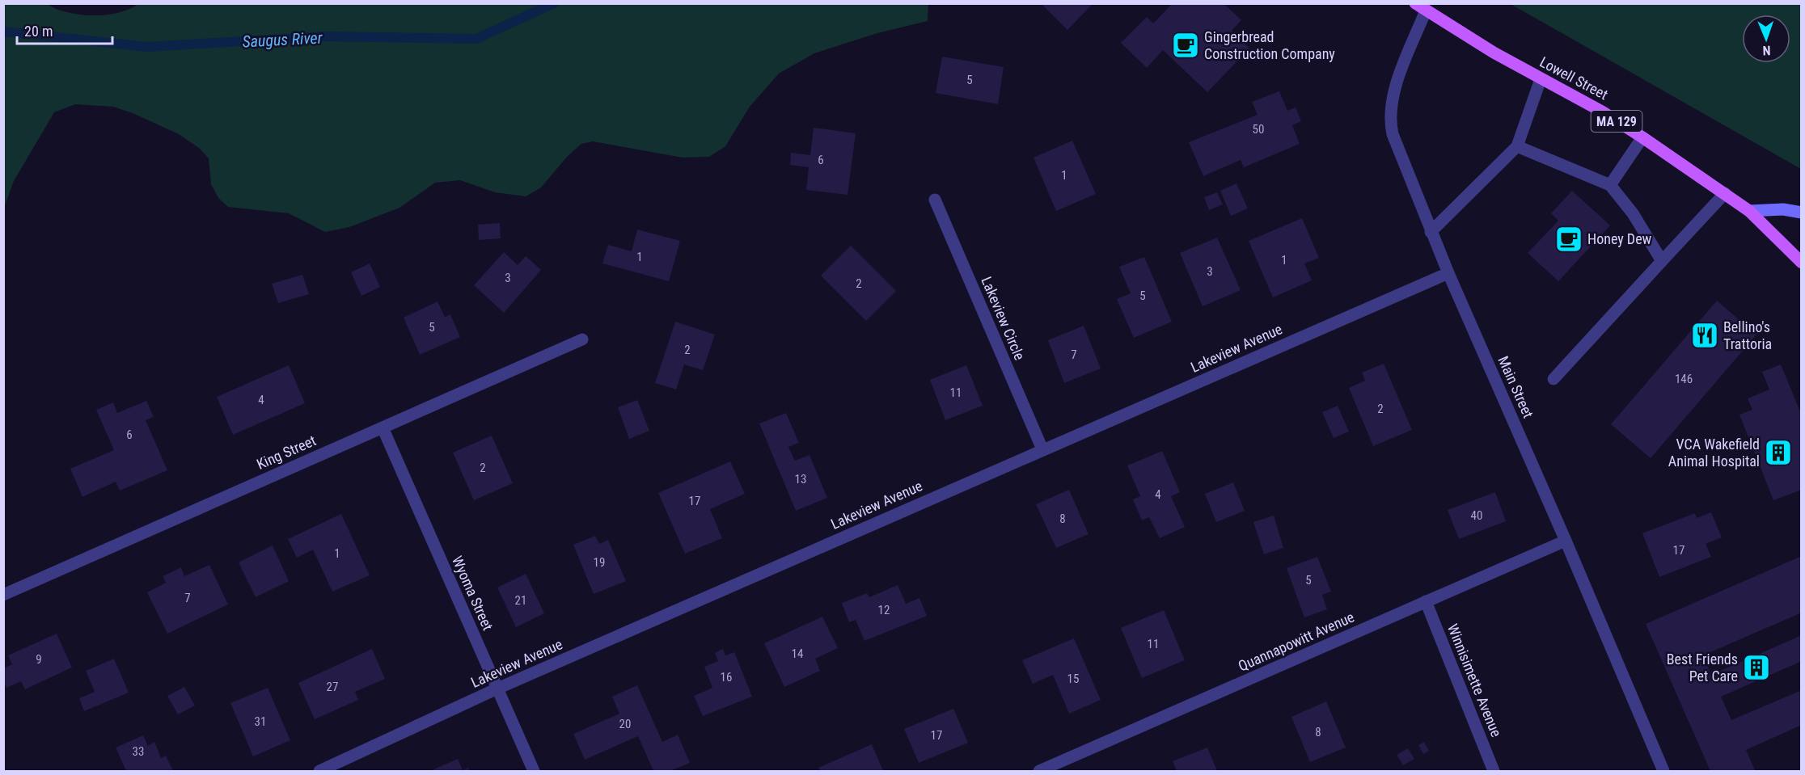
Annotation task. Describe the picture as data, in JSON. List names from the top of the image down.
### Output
{
  "streets": {
    "main road": ["Lowell Street", "MA 129"],
    "street": [
      "Lakeview Circle",
      "Lakeview Avenue",
      "Main Street",
      "King Street",
      "Wyoma Street",
      "Quannapowitt Avenue",
      "Winnisimette Avenue"
    ]
  },
  "crossings": [
    ["Lowell Street", "Main Street"],
    ["Lakeview Circle", "Lakeview Avenue"],
    ["Lakeview Avenue", "Main Street"],
    ["Lakeview Avenue", "Wyoma Street"],
    ["Main Street", "Quannapowitt Avenue"],
    ["King Street", "Wyoma Street"],
    ["Quannapowitt Avenue", "Winnisimette Avenue"]
  ],
  "water": ["Saugus River"],
  "places": {
    "cafe": ["Gingerbread Construction Company", "Honey Dew"],
    "restaurant": ["Bellino's Trattoria"],
    "building": ["VCA Wakefield Animal Hospital", "Best Friends Pet Care"]
  },
  "house_numbers": [
    "5",
    "50",
    "6",
    "1",
    "1",
    "1",
    "3",
    "3",
    "2",
    "5",
    "5",
    "2",
    "7",
    "146",
    "11",
    "4",
    "2",
    "6",
    "2",
    "13",
    "4",
    "17",
    "40",
    "8",
    "17",
    "1",
    "19",
    "5",
    "7",
    "21",
    "12",
    "11",
    "14",
    "9",
    "16",
    "15",
    "27",
    "31",
    "20",
    "8",
    "17",
    "33"
  ],
  "scale_bar": "20 m",
  "north": "bottom"
}
